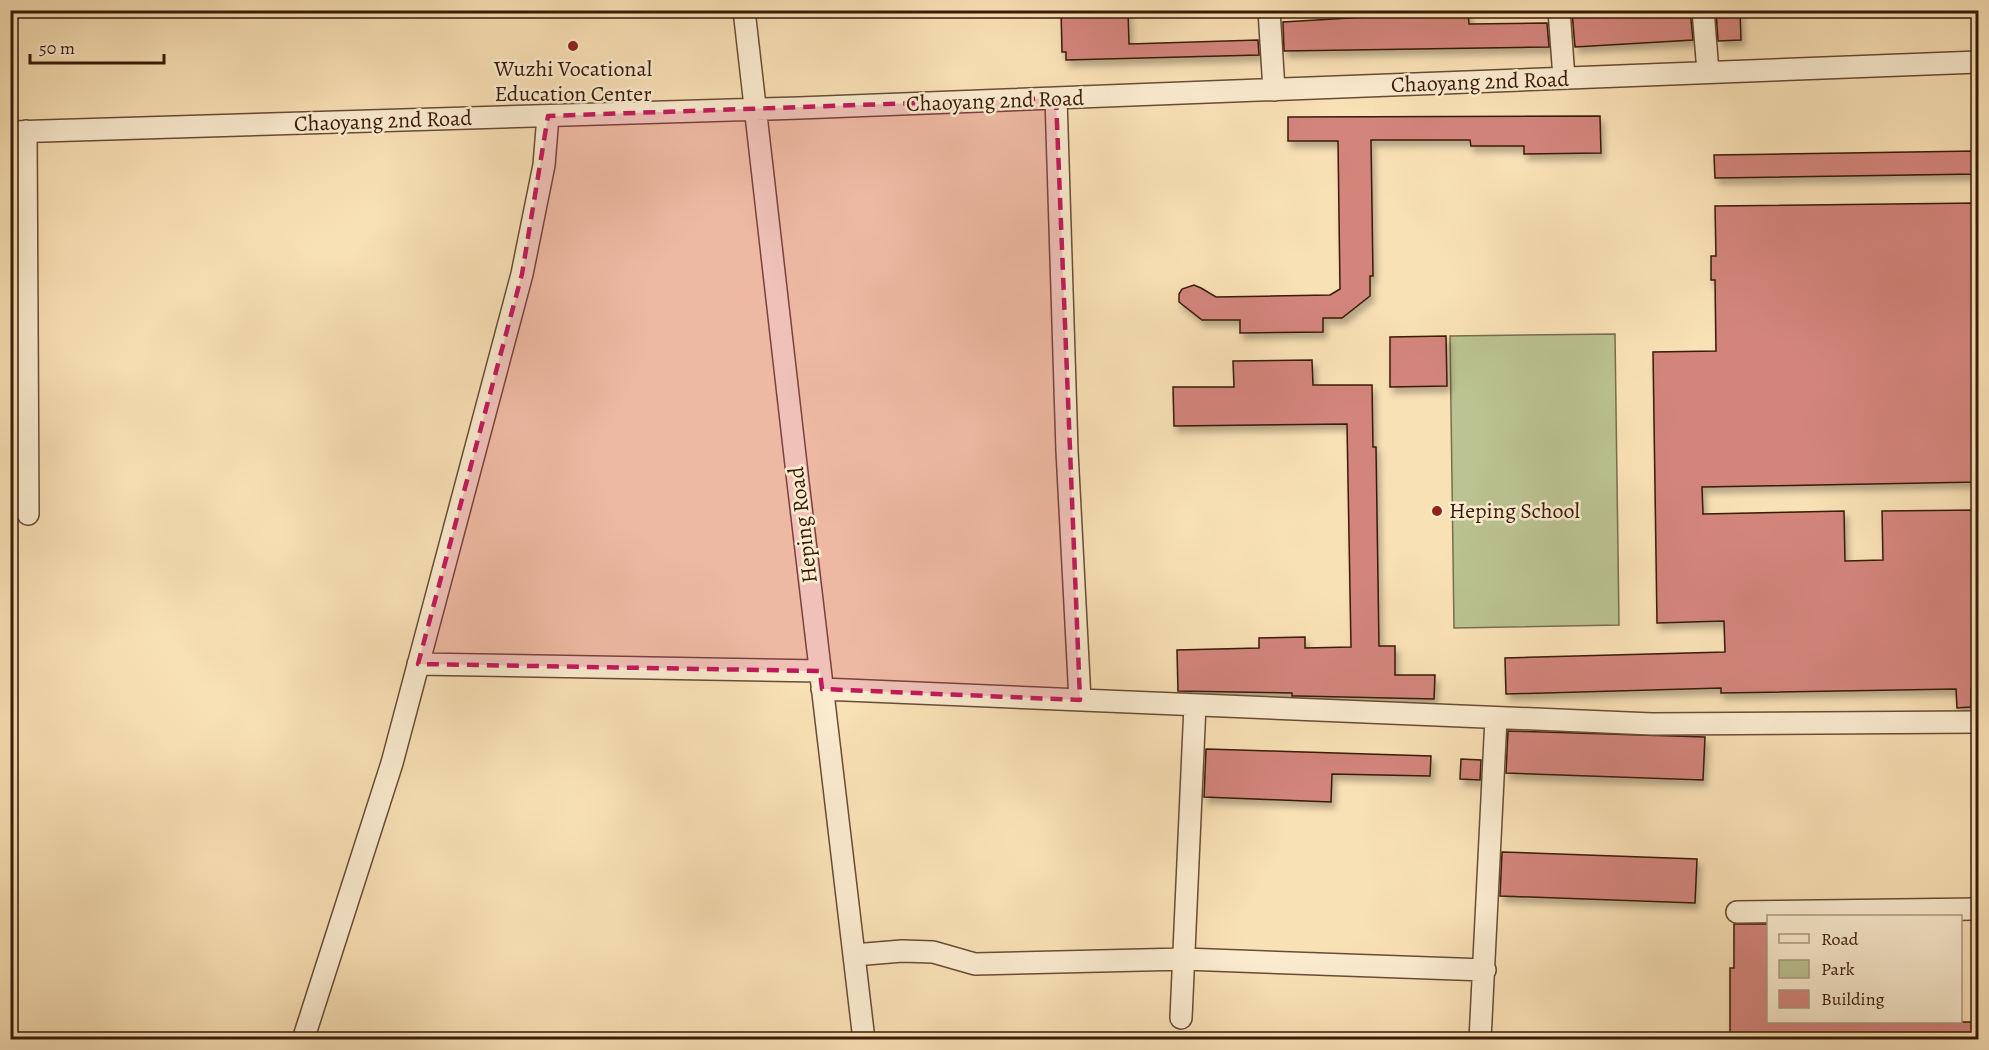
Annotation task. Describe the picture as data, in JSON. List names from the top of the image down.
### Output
{
  "streets": {
    "street": ["Chaoyang 2nd Road", "Heping Road"]
  },
  "crossings": [
    ["Chaoyang 2nd Road", "Heping Road"]
  ],
  "places": ["Wuzhi Vocational Education Center", "Heping School"],
  "legend": ["Road", "Park", "Building"],
  "scale_bar": "50 m"
}
